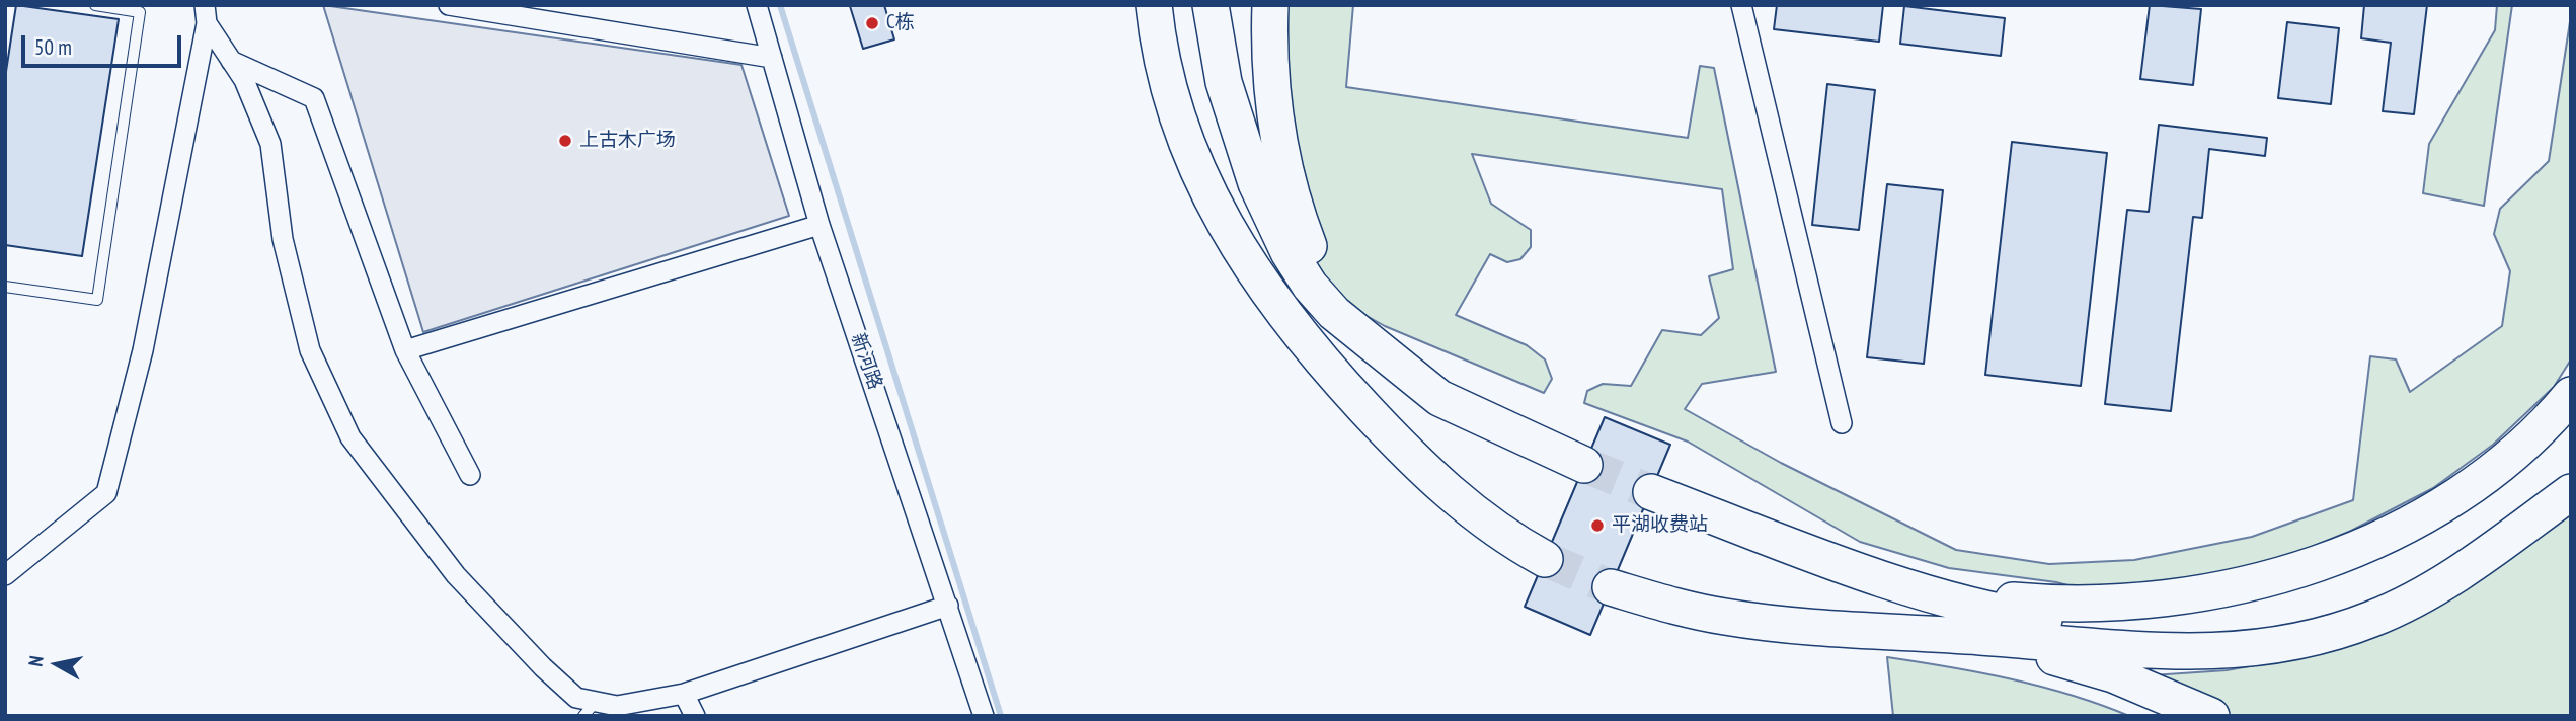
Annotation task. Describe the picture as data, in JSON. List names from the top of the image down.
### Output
{
  "streets": {
    "street": ["新河路"]
  },
  "places": ["C栋", "上古木广场", "平湖收费站"],
  "scale_bar": "50 m",
  "north": "left"
}
